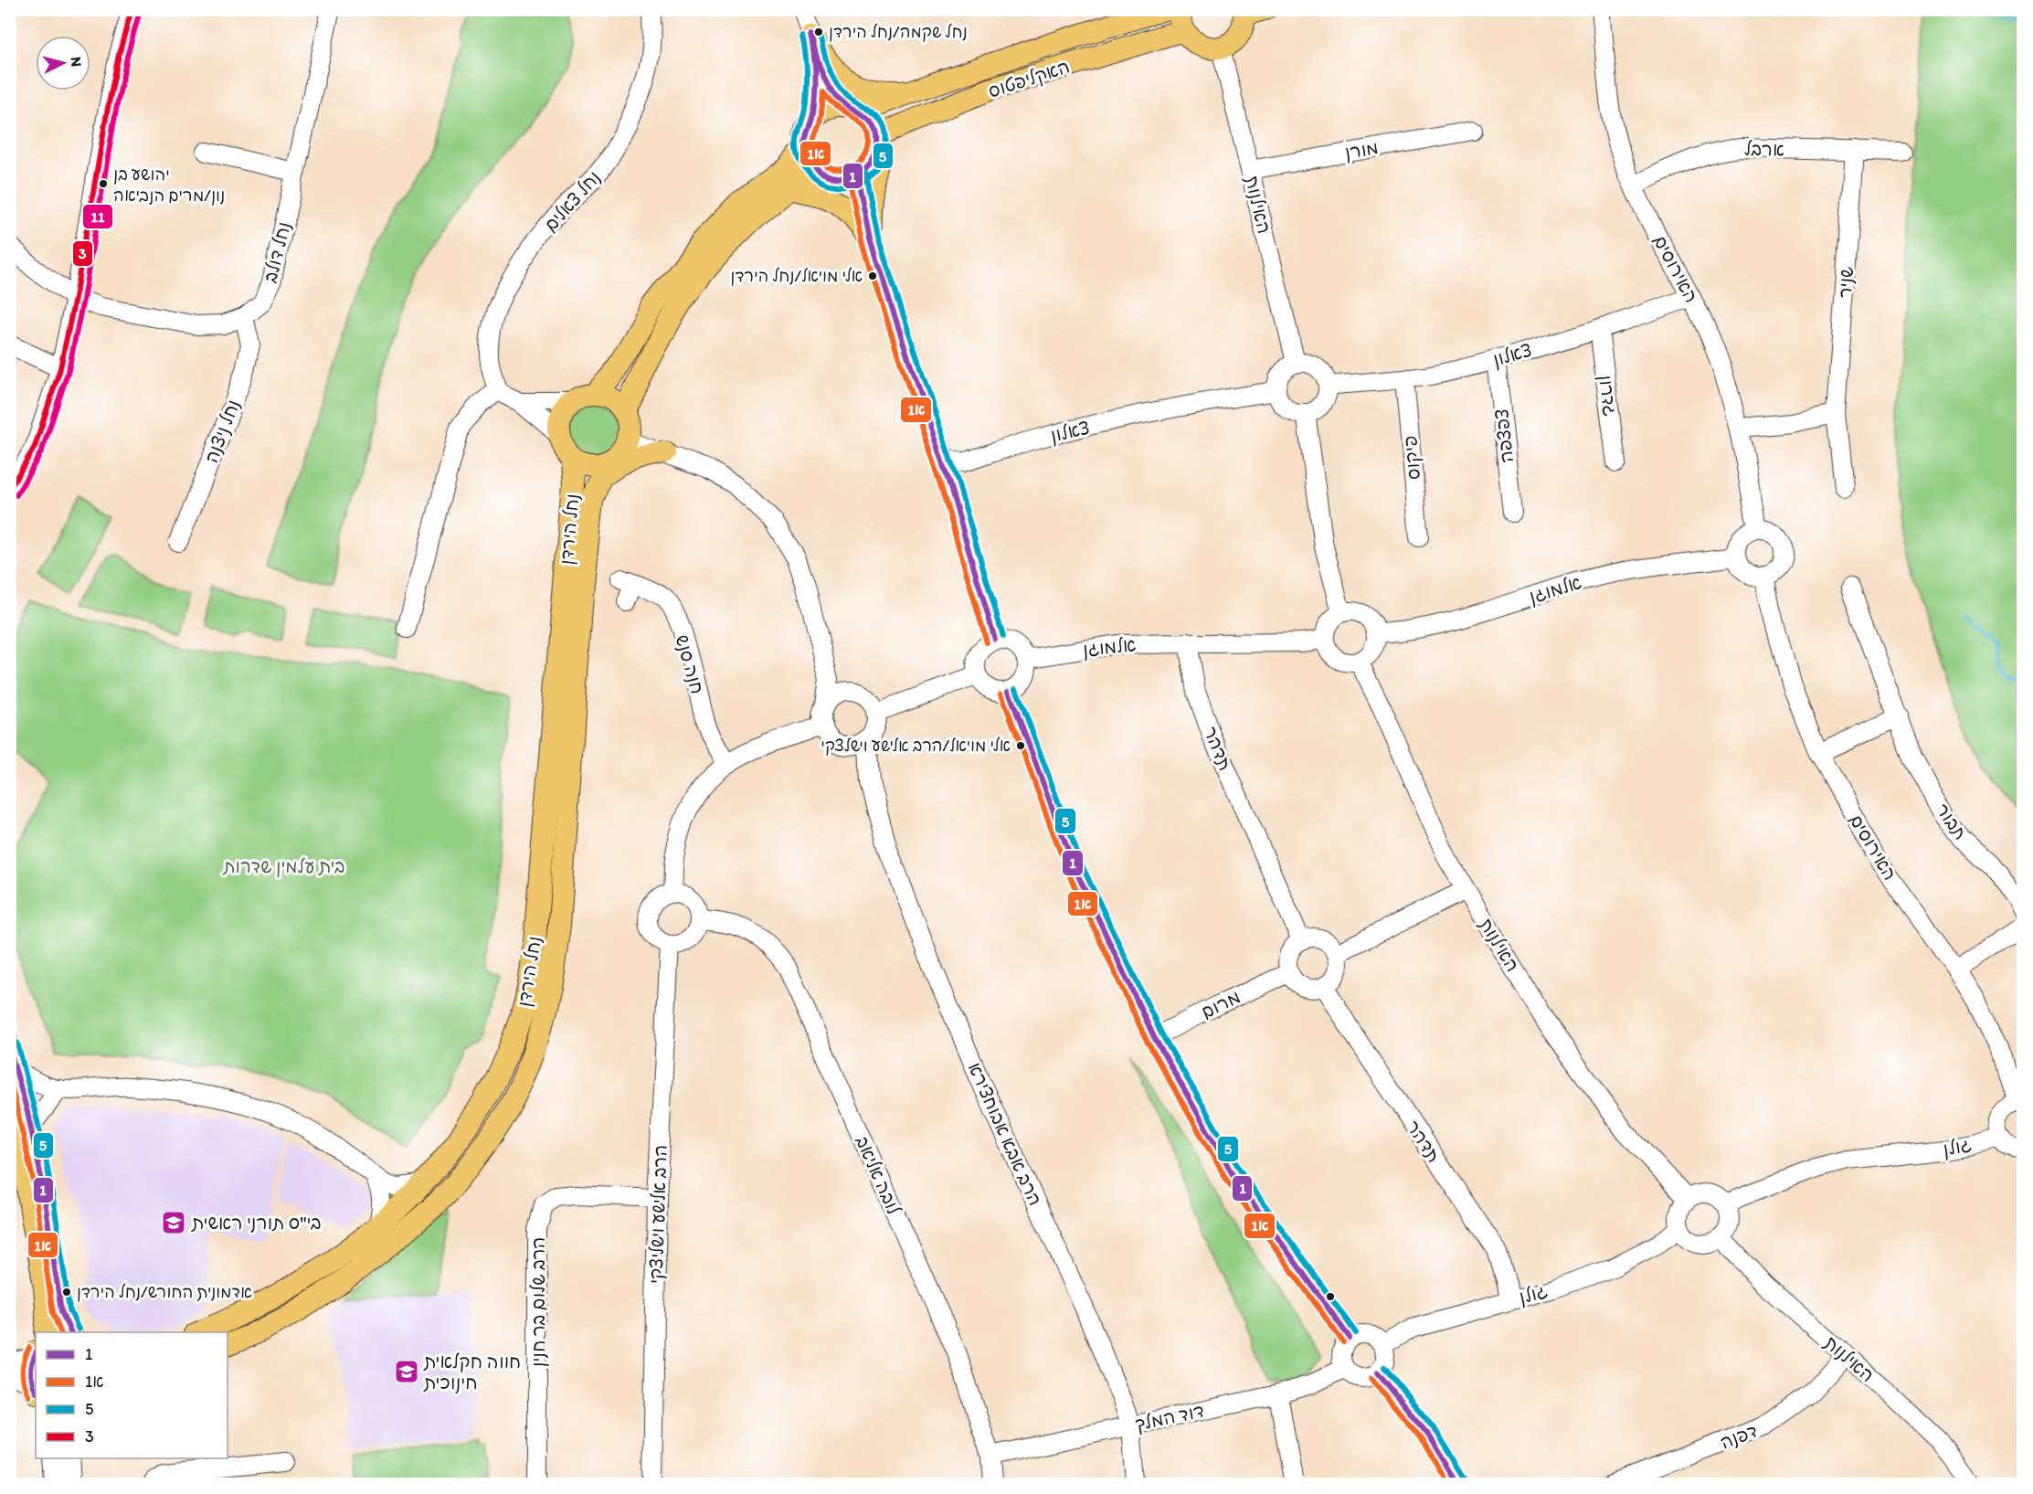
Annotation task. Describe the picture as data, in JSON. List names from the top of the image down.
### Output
{
  "streets": {
    "main road": ["האקליפטוס", "נחל הירדן"],
    "street": [
      "ארבל",
      "מורן",
      "נחל צאלים",
      "האילנות",
      "נחל דולב",
      "האירוסים",
      "שניר",
      "צאלון",
      "גדרון",
      "נחל ניצנה",
      "צפצפה",
      "פיקוס",
      "אלמוגן",
      "חנה סנש",
      "תדהר",
      "תבור",
      "מרום",
      "הרב אבא אבוחצירא",
      "גולן",
      "לובה אליאב",
      "הרב אלישע וישליצקי",
      "הרב שלום בר חנין",
      "דוד המלך",
      "דפנה"
    ]
  },
  "crossings": [
    ["ארבל", "האירוסים"],
    ["ארבל", "שניר"],
    ["מורן", "האילנות"],
    ["האילנות", "צאלון"],
    ["האילנות", "אלמוגן"],
    ["האילנות", "גולן"],
    ["האילנות", "דפנה"],
    ["נחל דולב", "נחל ניצנה"],
    ["האירוסים", "צאלון"],
    ["האירוסים", "אלמוגן"],
    ["צאלון", "גדרון"],
    ["צאלון", "צפצפה"],
    ["צאלון", "פיקוס"],
    ["אלמוגן", "תדהר"],
    ["תדהר", "מרום"],
    ["תדהר", "גולן"],
    ["הרב אבא אבוחצירא", "דוד המלך"],
    ["גולן", "דוד המלך"],
    ["לובה אליאב", "הרב אלישע וישליצקי"],
    ["לובה אליאב", "דוד המלך"],
    ["הרב אלישע וישליצקי", "הרב שלום בר חנין"]
  ],
  "parks": ["בית עלמין שדרות"],
  "places": {
    "other": [
      "נחל שקמה/נחל הירדן",
      "יהושע בן נון/מרים הנביאה",
      "אלי מויאל/נחל הירדן",
      "אלי מויאל/הרב אלישע וישלצקי",
      "אדמונית החורש/נחל הירדן"
    ],
    "school or university": ["בי\"ס תורני ראשית", "חווה חקלאית חינוכית"]
  },
  "lines": [
    "transit line 3",
    "transit line 11",
    "transit line 5",
    "transit line 1",
    "transit line 1א"
  ],
  "legend": [
    "1",
    "1א",
    "5",
    "3"
  ],
  "north": "right"
}
